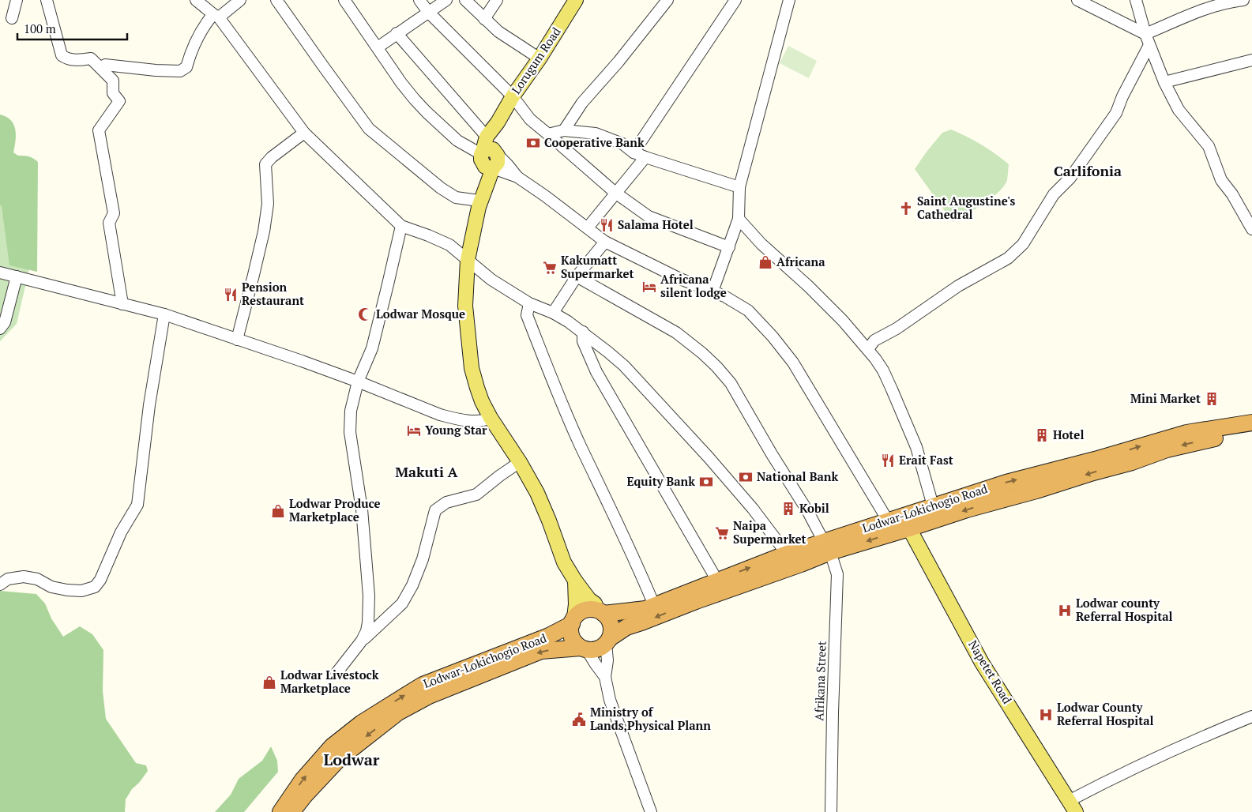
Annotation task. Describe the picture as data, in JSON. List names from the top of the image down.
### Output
{
  "streets": {
    "highway": ["Lodwar-Lokichogio Road"],
    "main road": ["Lorugum Road", "Napetet Road"],
    "street": ["Afrikana Street"]
  },
  "crossings": [
    ["Lodwar-Lokichogio Road", "Napetet Road"],
    ["Lodwar-Lokichogio Road", "Afrikana Street"]
  ],
  "districts": ["Carlifonia", "Makuti A", "Lodwar"],
  "places": {
    "bank": ["Cooperative Bank", "National Bank", "Equity Bank"],
    "church": ["Saint Augustine's Cathedral"],
    "restaurant": ["Salama Hotel", "Pension Restaurant", "Erait Fast"],
    "shop": ["Africana", "Lodwar Produce Marketplace", "Lodwar Livestock Marketplace"],
    "supermarket": ["Kakumatt Supermarket", "Naipa Supermarket"],
    "hotel": ["Africana silent lodge", "Young Star"],
    "mosque": ["Lodwar Mosque"],
    "building": ["Mini Market", "Hotel", "Kobil"],
    "hospital": ["Lodwar county Referral Hospital", "Lodwar County Referral Hospital"],
    "public building": ["Ministry of Lands,Physical Plann"]
  },
  "scale_bar": "100 m"
}
